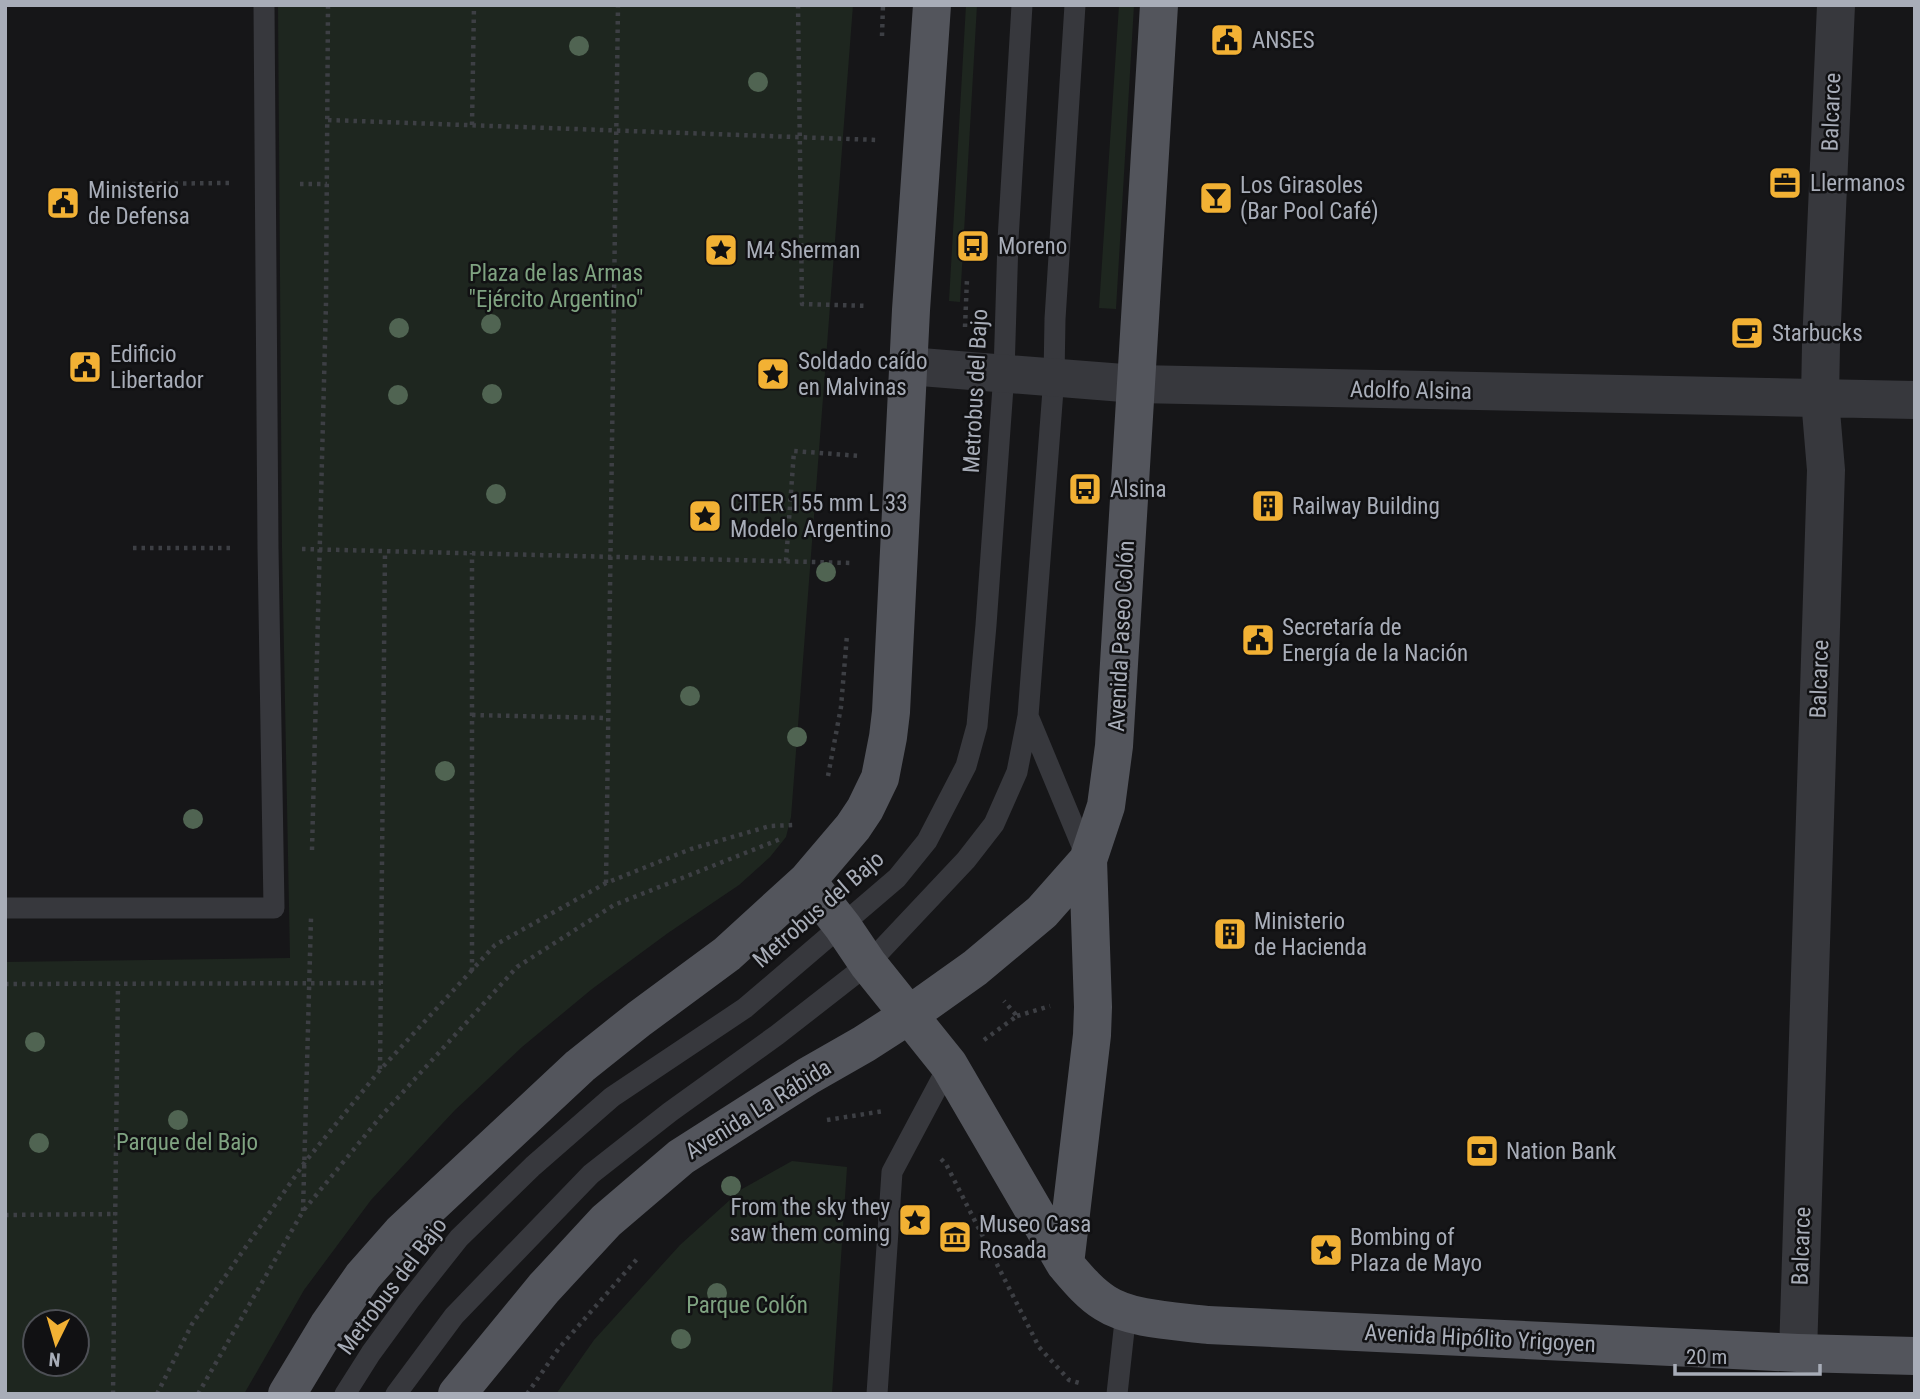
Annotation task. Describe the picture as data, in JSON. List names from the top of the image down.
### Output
{
  "streets": {
    "main road": ["Avenida Paseo Colón", "Avenida La Rábida", "Avenida Hipólito Yrigoyen"],
    "street": ["Balcarce", "Adolfo Alsina"],
    "lane": ["Metrobus del Bajo"]
  },
  "crossings": [
    ["Balcarce", "Adolfo Alsina"],
    ["Balcarce", "Avenida Hipólito Yrigoyen"],
    ["Adolfo Alsina", "Metrobus del Bajo"],
    ["Adolfo Alsina", "Avenida Paseo Colón"],
    ["Metrobus del Bajo", "Avenida Hipólito Yrigoyen"],
    ["Avenida Paseo Colón", "Avenida La Rábida"],
    ["Avenida Paseo Colón", "Avenida Hipólito Yrigoyen"],
    ["Avenida La Rábida", "Avenida Hipólito Yrigoyen"]
  ],
  "parks": ["Plaza de las Armas \"Ejército Argentino\"", "Parque del Bajo", "Parque Colón"],
  "places": {
    "public building": [
      "ANSES",
      "Ministerio de Defensa",
      "Edificio Libertador",
      "Secretaría de Energía de la Nación"
    ],
    "office": ["Llermanos"],
    "bar": ["Los Girasoles (Bar Pool Café)"],
    "bus stop": ["Moreno", "Alsina"],
    "place": [
      "M4 Sherman",
      "Soldado caído en Malvinas",
      "CITER 155 mm L 33 Modelo Argentino",
      "From the sky they saw them coming",
      "Bombing of Plaza de Mayo"
    ],
    "cafe": ["Starbucks"],
    "building": ["Railway Building", "Ministerio de Hacienda"],
    "bank": ["Nation Bank"],
    "museum": ["Museo Casa Rosada"]
  },
  "scale_bar": "20 m",
  "north": "bottom"
}
